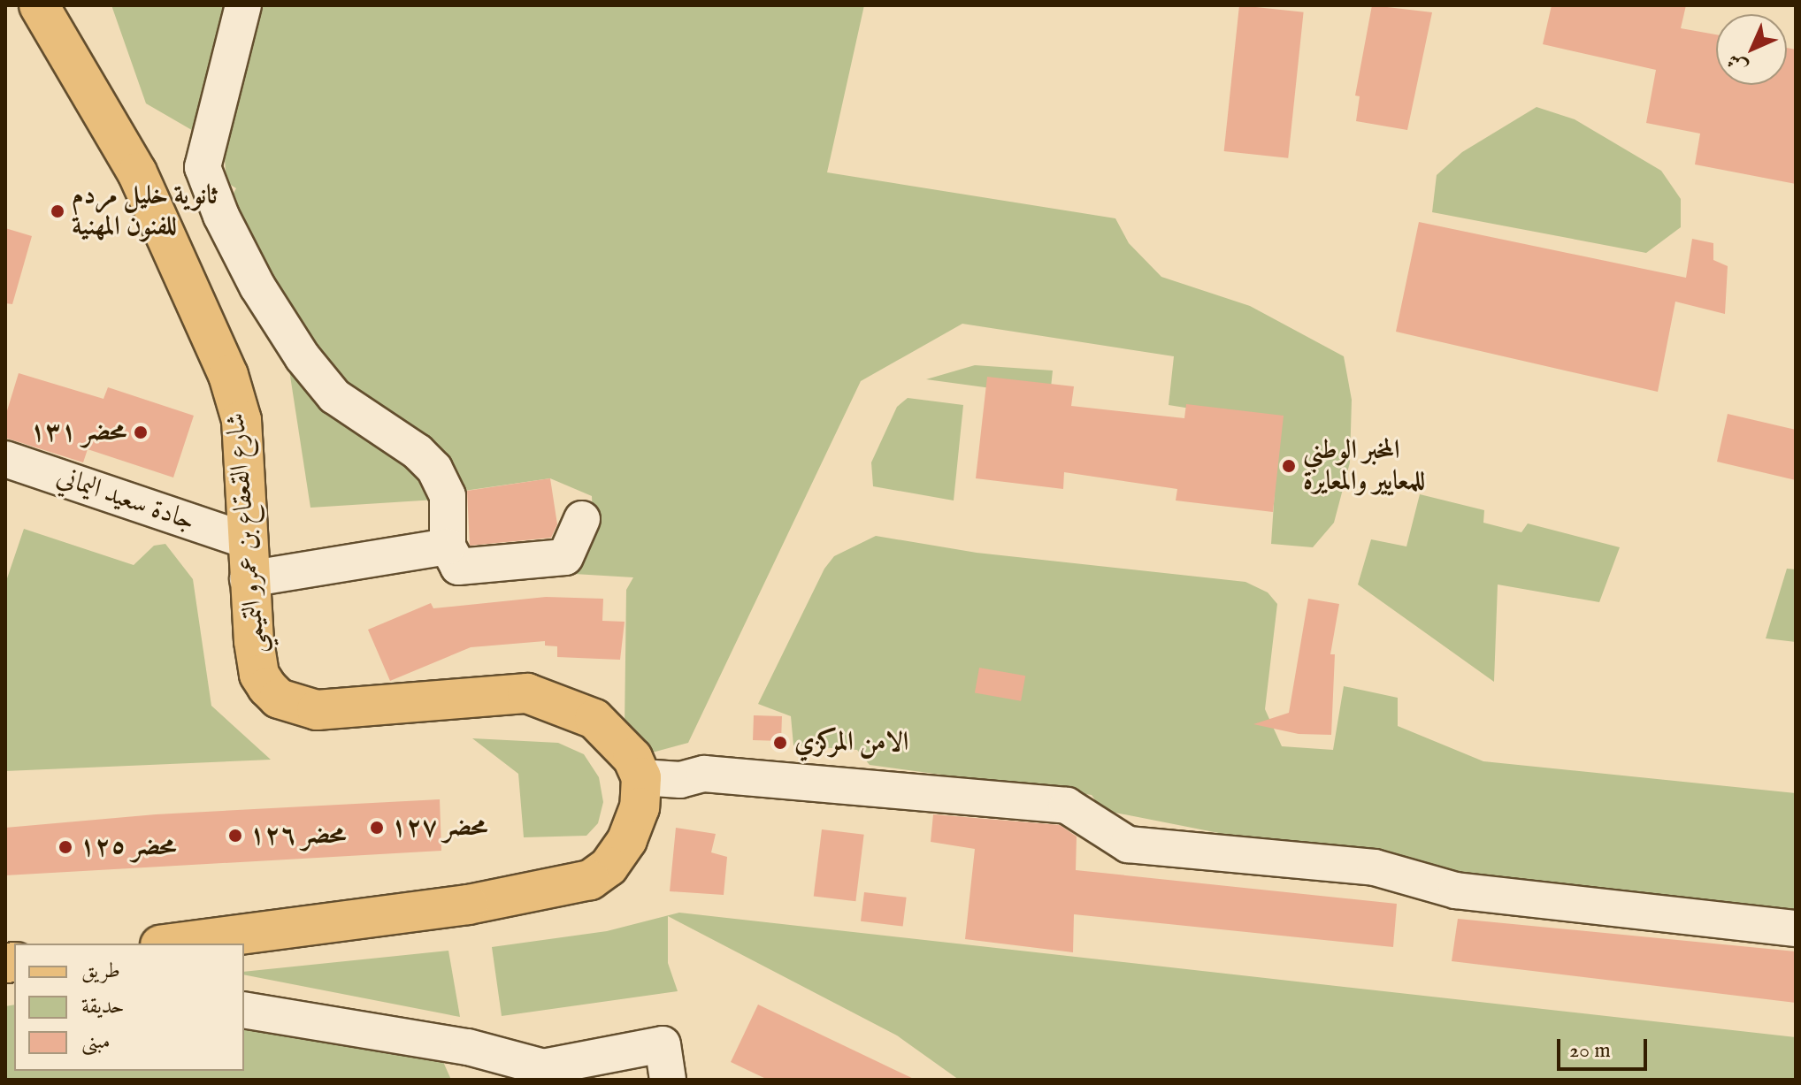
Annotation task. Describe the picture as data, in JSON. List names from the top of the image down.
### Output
{
  "streets": {
    "main road": ["شارع القعقاع بن عمرو التميمي"],
    "street": ["جادة سعيد اليماني"]
  },
  "crossings": [
    ["جادة سعيد اليماني", "شارع القعقاع بن عمرو التميمي"]
  ],
  "places": [
    "ثانوية خليل مردم للفنون المهنية",
    "محضر ١٣١",
    "المخبر الوطني للمعايير والمعايرة",
    "الامن المركزي",
    "محضر ١٢٧",
    "محضر ١٢٦",
    "محضر ١٢٥"
  ],
  "legend": ["طريق", "حديقة", "مبنى"],
  "scale_bar": "20 m",
  "north": "bottom left"
}
